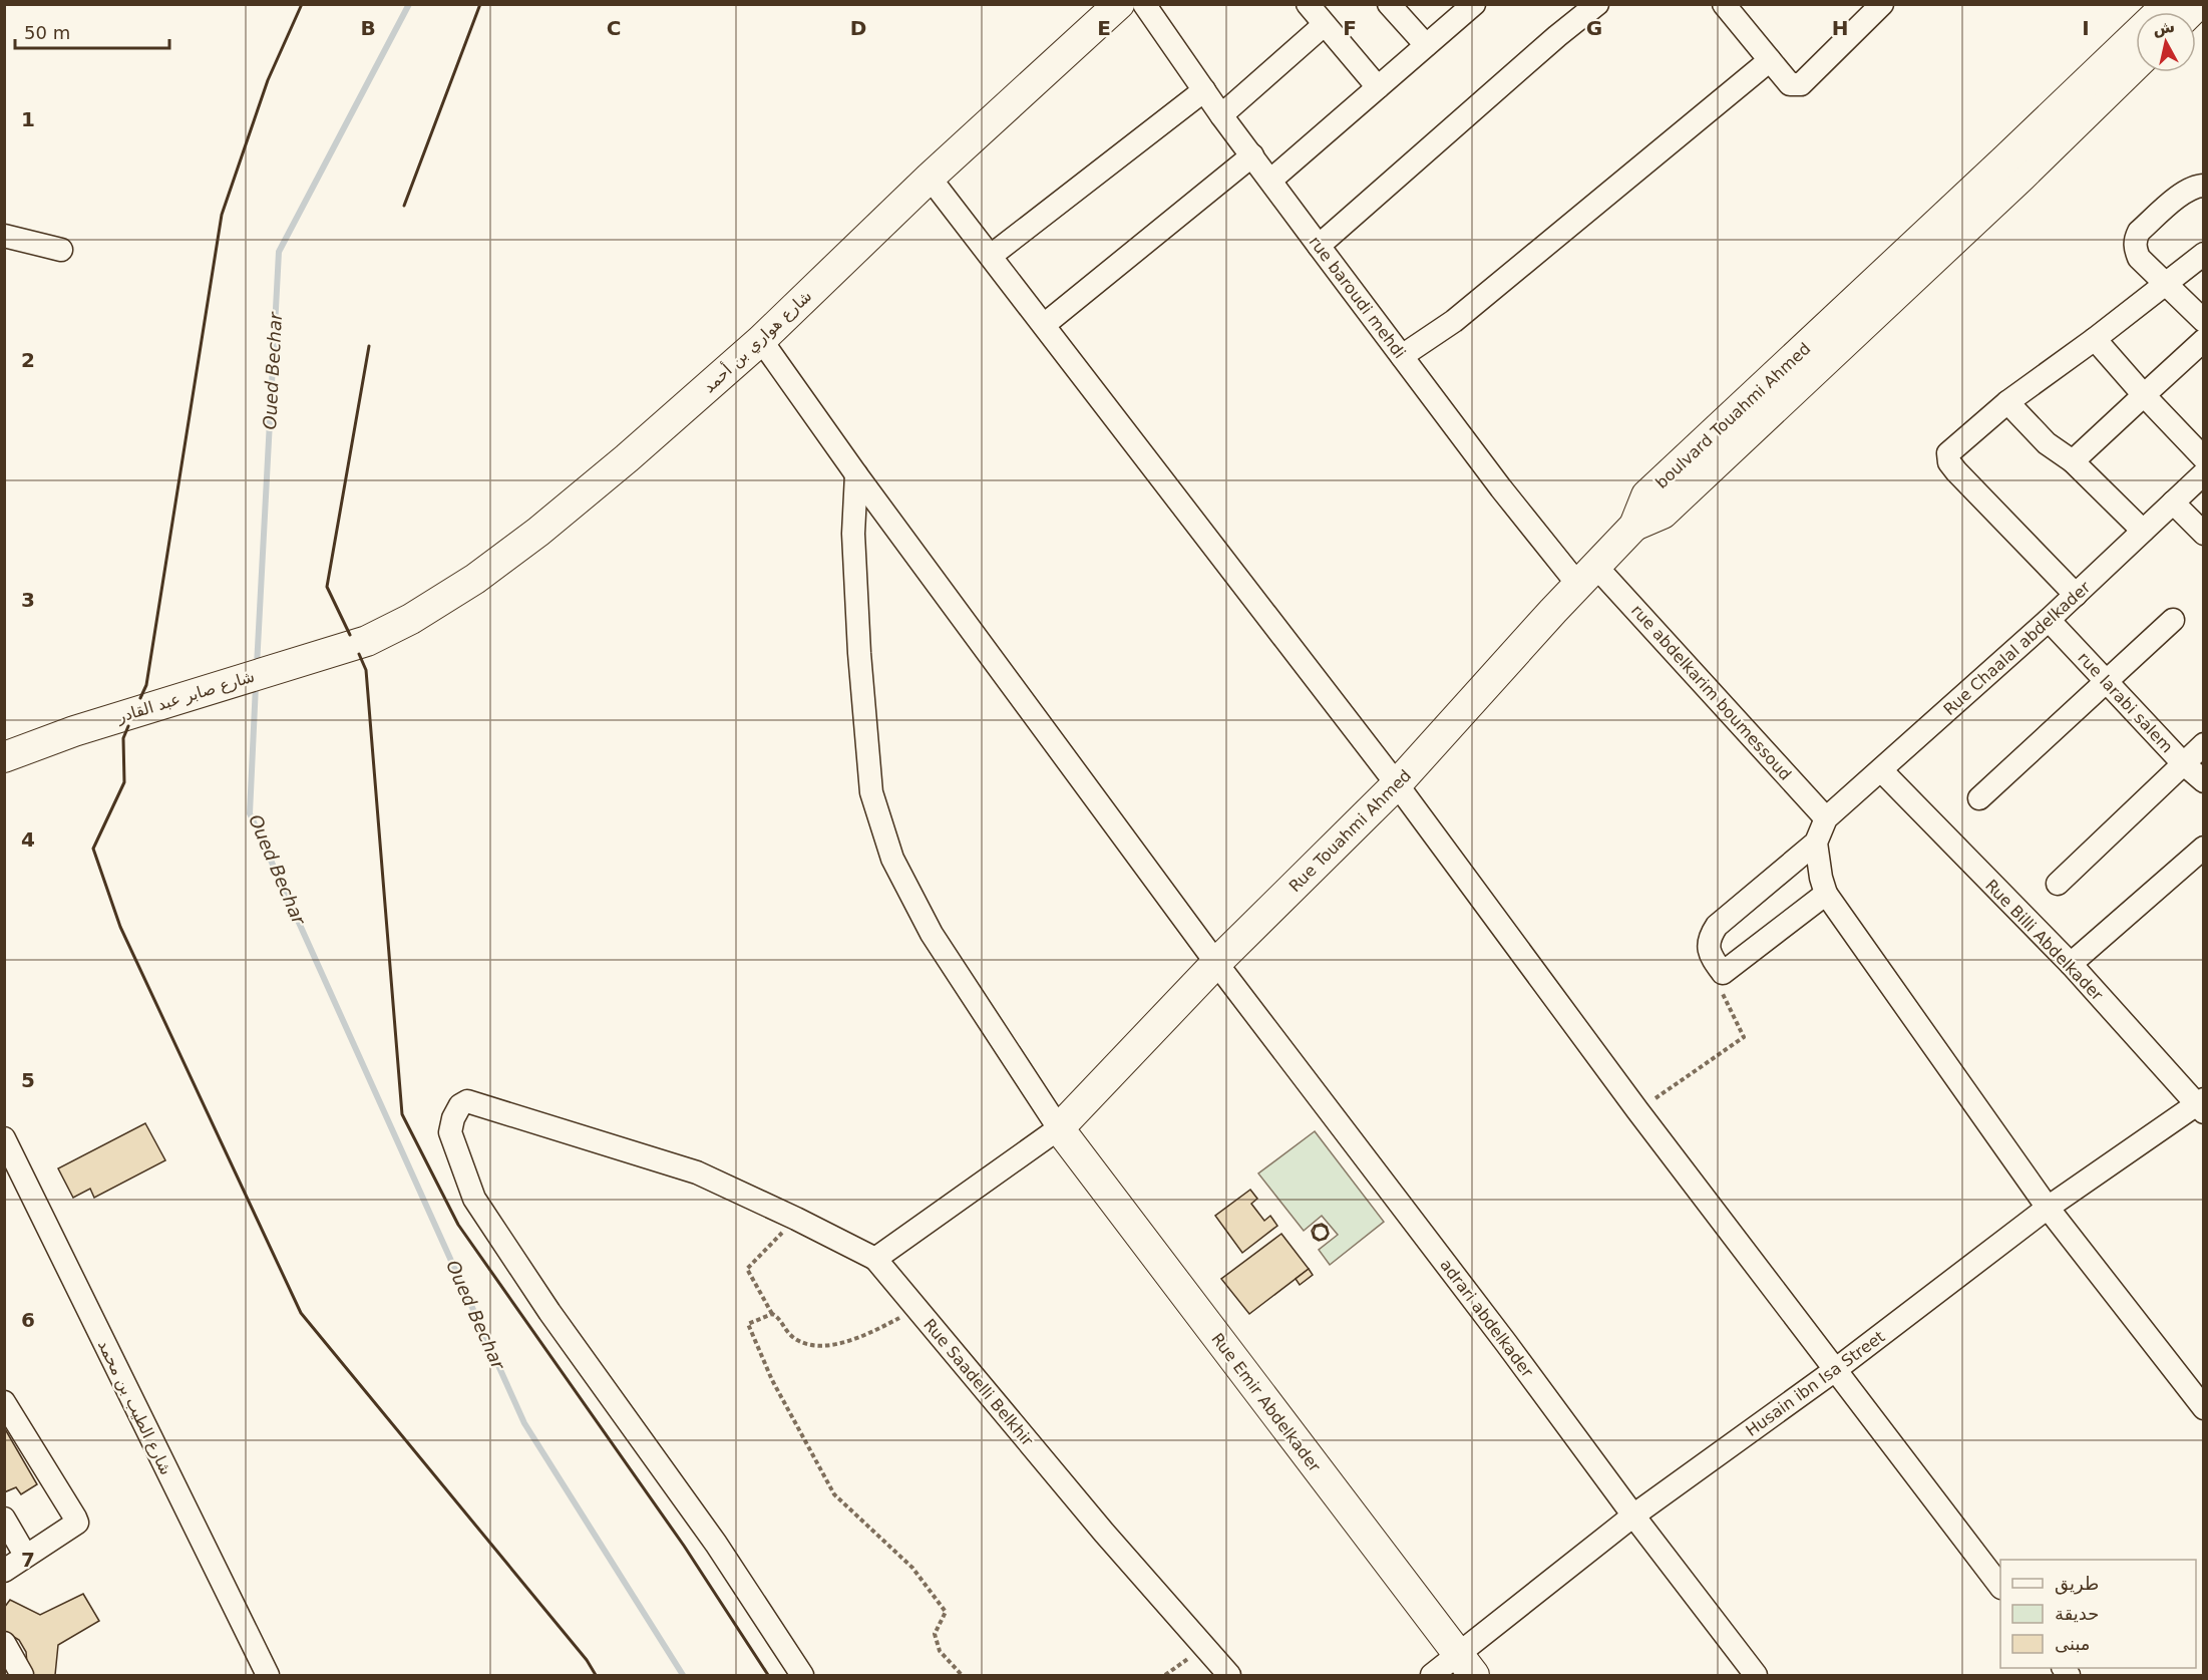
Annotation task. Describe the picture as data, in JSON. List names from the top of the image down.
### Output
{
  "streets": {
    "main road": [
      "شارع هواري بن أحمد",
      "boulvard Touahmi Ahmed",
      "شارع صابر عبد القادر",
      "Rue Touahmi Ahmed",
      "Rue Emir Abdelkader"
    ],
    "street": [
      "rue baroudi mehdi",
      "Rue Chaalal abdelkader",
      "rue abdelkarim boumessoud",
      "rue larabi salem",
      "Rue Billi Abdelkader",
      "adrari abdelkader",
      "Rue Saadelli Belkhir",
      "Husain ibn Isa Street",
      "شارع الطيب بن محمد"
    ]
  },
  "crossings": [
    ["rue baroudi mehdi", "rue abdelkarim boumessoud"],
    ["rue baroudi mehdi", "Rue Touahmi Ahmed"],
    ["شارع هواري بن أحمد", "شارع صابر عبد القادر"],
    ["شارع هواري بن أحمد", "adrari abdelkader"],
    ["boulvard Touahmi Ahmed", "Rue Touahmi Ahmed"],
    ["Rue Chaalal abdelkader", "rue abdelkarim boumessoud"],
    ["Rue Chaalal abdelkader", "rue larabi salem"],
    ["Rue Chaalal abdelkader", "Rue Billi Abdelkader"],
    ["rue abdelkarim boumessoud", "Rue Touahmi Ahmed"],
    ["Rue Touahmi Ahmed", "adrari abdelkader"],
    ["Rue Touahmi Ahmed", "Rue Emir Abdelkader"],
    ["Rue Billi Abdelkader", "Husain ibn Isa Street"],
    ["adrari abdelkader", "Husain ibn Isa Street"],
    ["Husain ibn Isa Street", "Rue Emir Abdelkader"]
  ],
  "water": ["Oued Bechar"],
  "legend": ["طريق", "حديقة", "مبنى"],
  "scale_bar": "50 m",
  "north": "top",
  "grid": {
    "columns": [
      "B",
      "C",
      "D",
      "E",
      "F",
      "G",
      "H",
      "I"
    ],
    "rows": [
      "1",
      "2",
      "3",
      "4",
      "5",
      "6",
      "7"
    ]
  }
}
